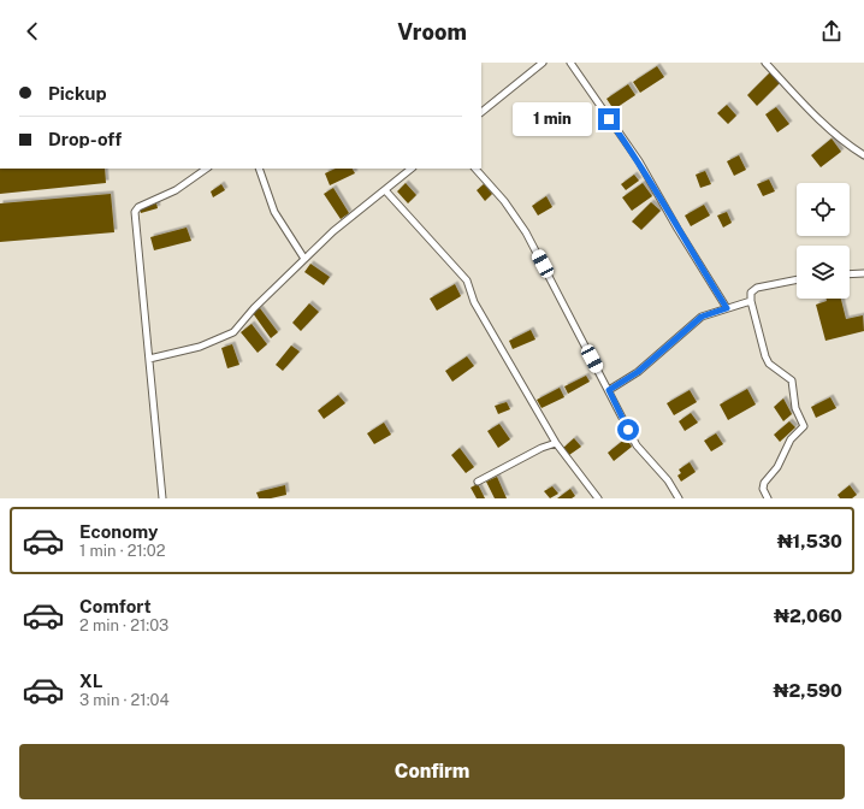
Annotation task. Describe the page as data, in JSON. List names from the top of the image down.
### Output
{
  "page": {
    "header": "Vroom",
    "banner": ["Pickup", "Drop-off"],
    "bubble": "1 min",
    "list": [
      {
        "name": "Economy",
        "note": "1 min · 21:02",
        "value": "₦1,530"
      },
      {
        "name": "Comfort",
        "note": "2 min · 21:03",
        "value": "₦2,060"
      },
      {
        "name": "XL",
        "note": "3 min · 21:04",
        "value": "₦2,590"
      }
    ],
    "buttons": "Confirm"
  }
}
